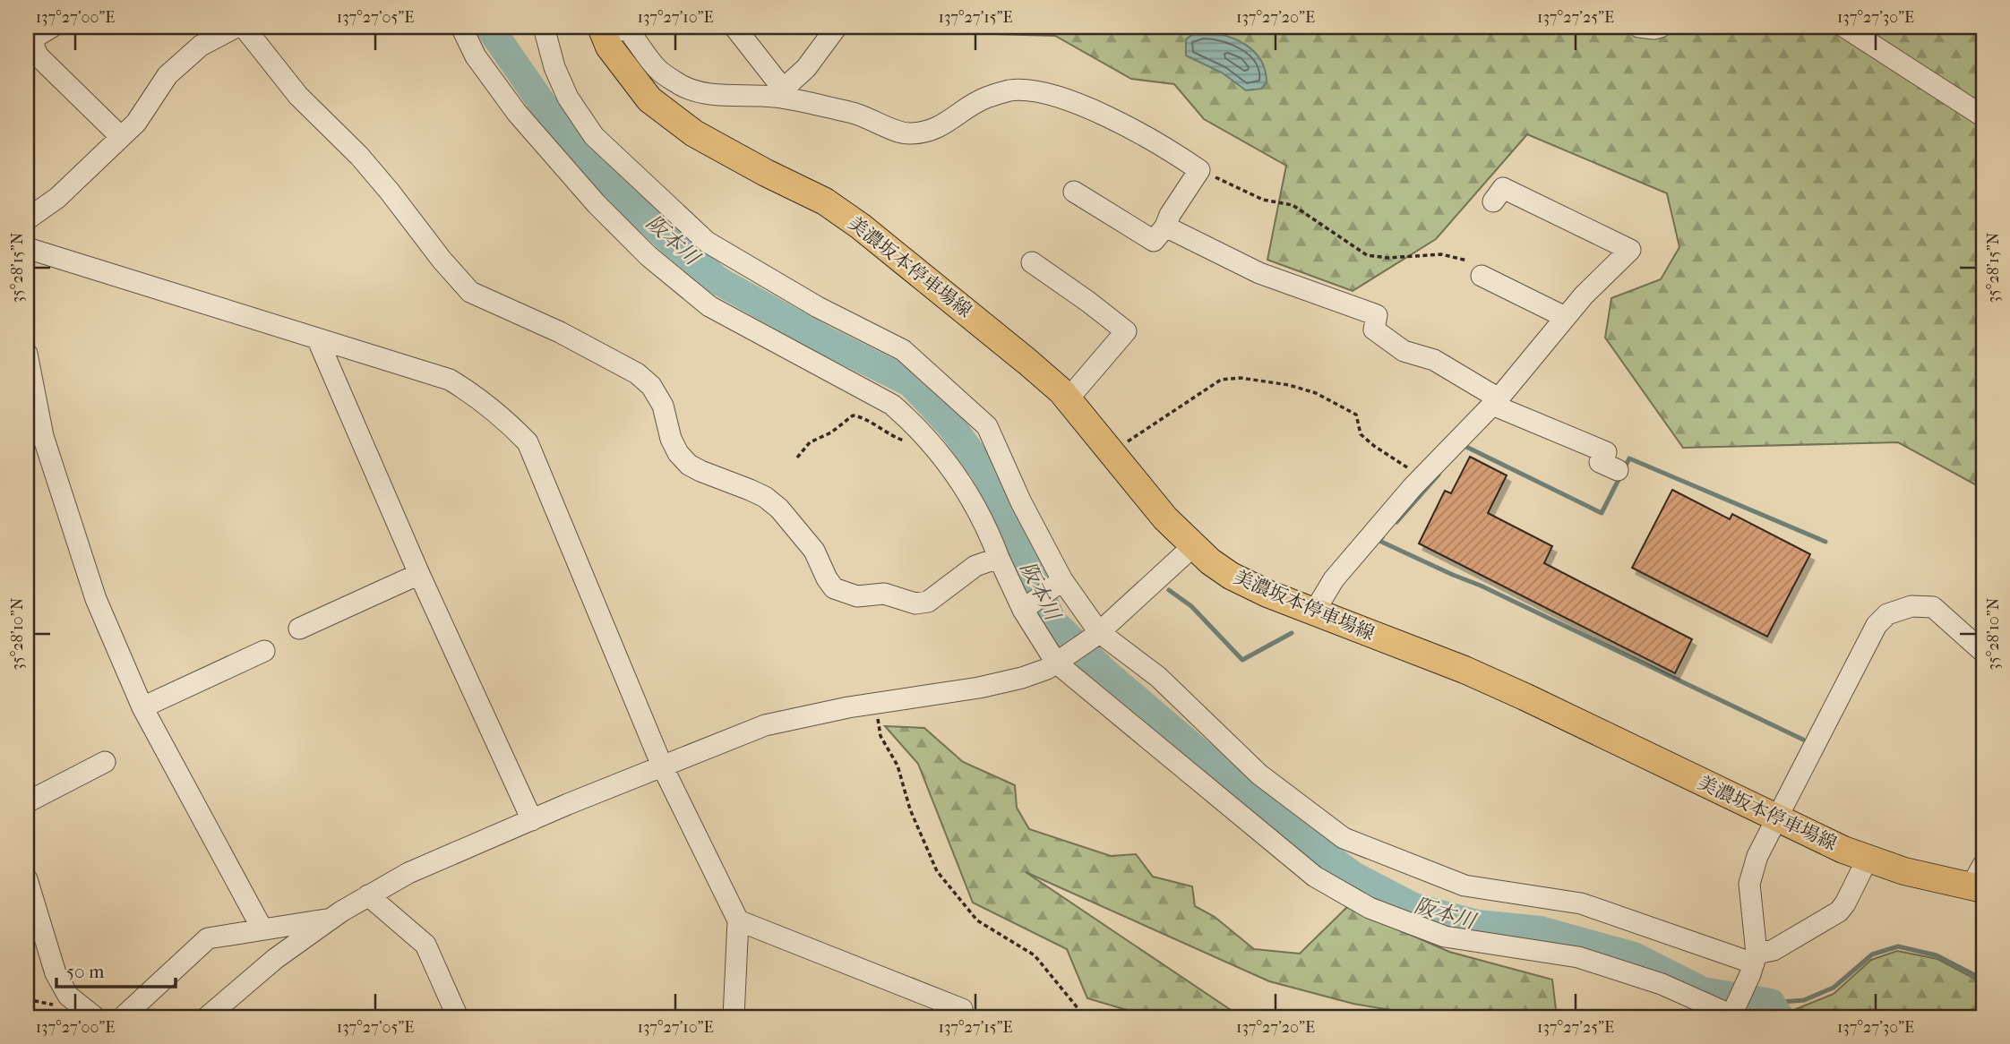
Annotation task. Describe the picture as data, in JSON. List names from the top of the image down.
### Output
{
  "streets": {
    "main road": ["美濃坂本停車場線"]
  },
  "water": ["阪本川"],
  "scale_bar": "50 m",
  "coordinates": [
    "137°27'00\"E",
    "137°27'05\"E",
    "137°27'10\"E",
    "137°27'15\"E",
    "137°27'20\"E",
    "137°27'25\"E",
    "137°27'30\"E",
    "35°28'15\"N",
    "35°28'10\"N"
  ]
}
